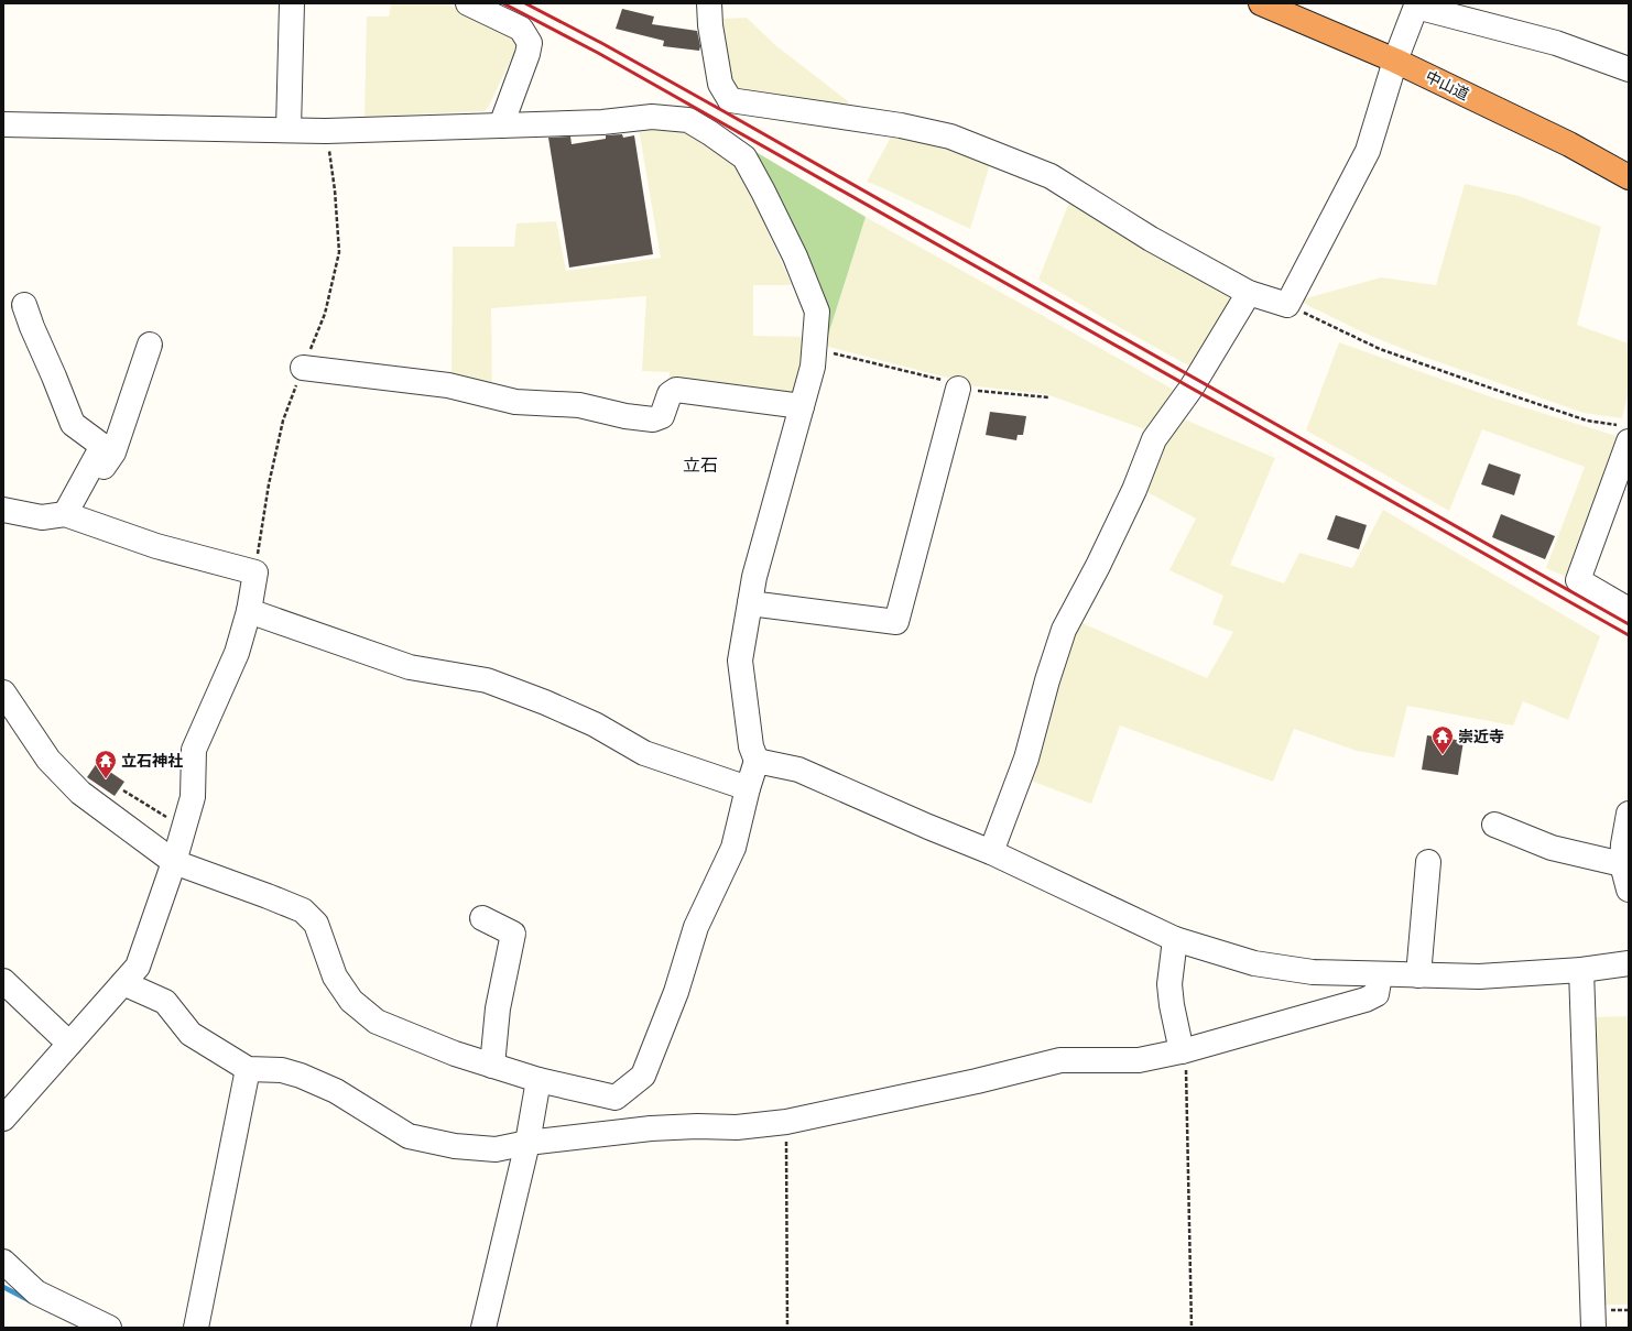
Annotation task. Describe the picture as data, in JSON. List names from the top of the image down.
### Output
{
  "streets": {
    "highway": ["中山道"]
  },
  "districts": ["立石"],
  "places": {
    "temple": ["崇近寺", "立石神社"]
  }
}
